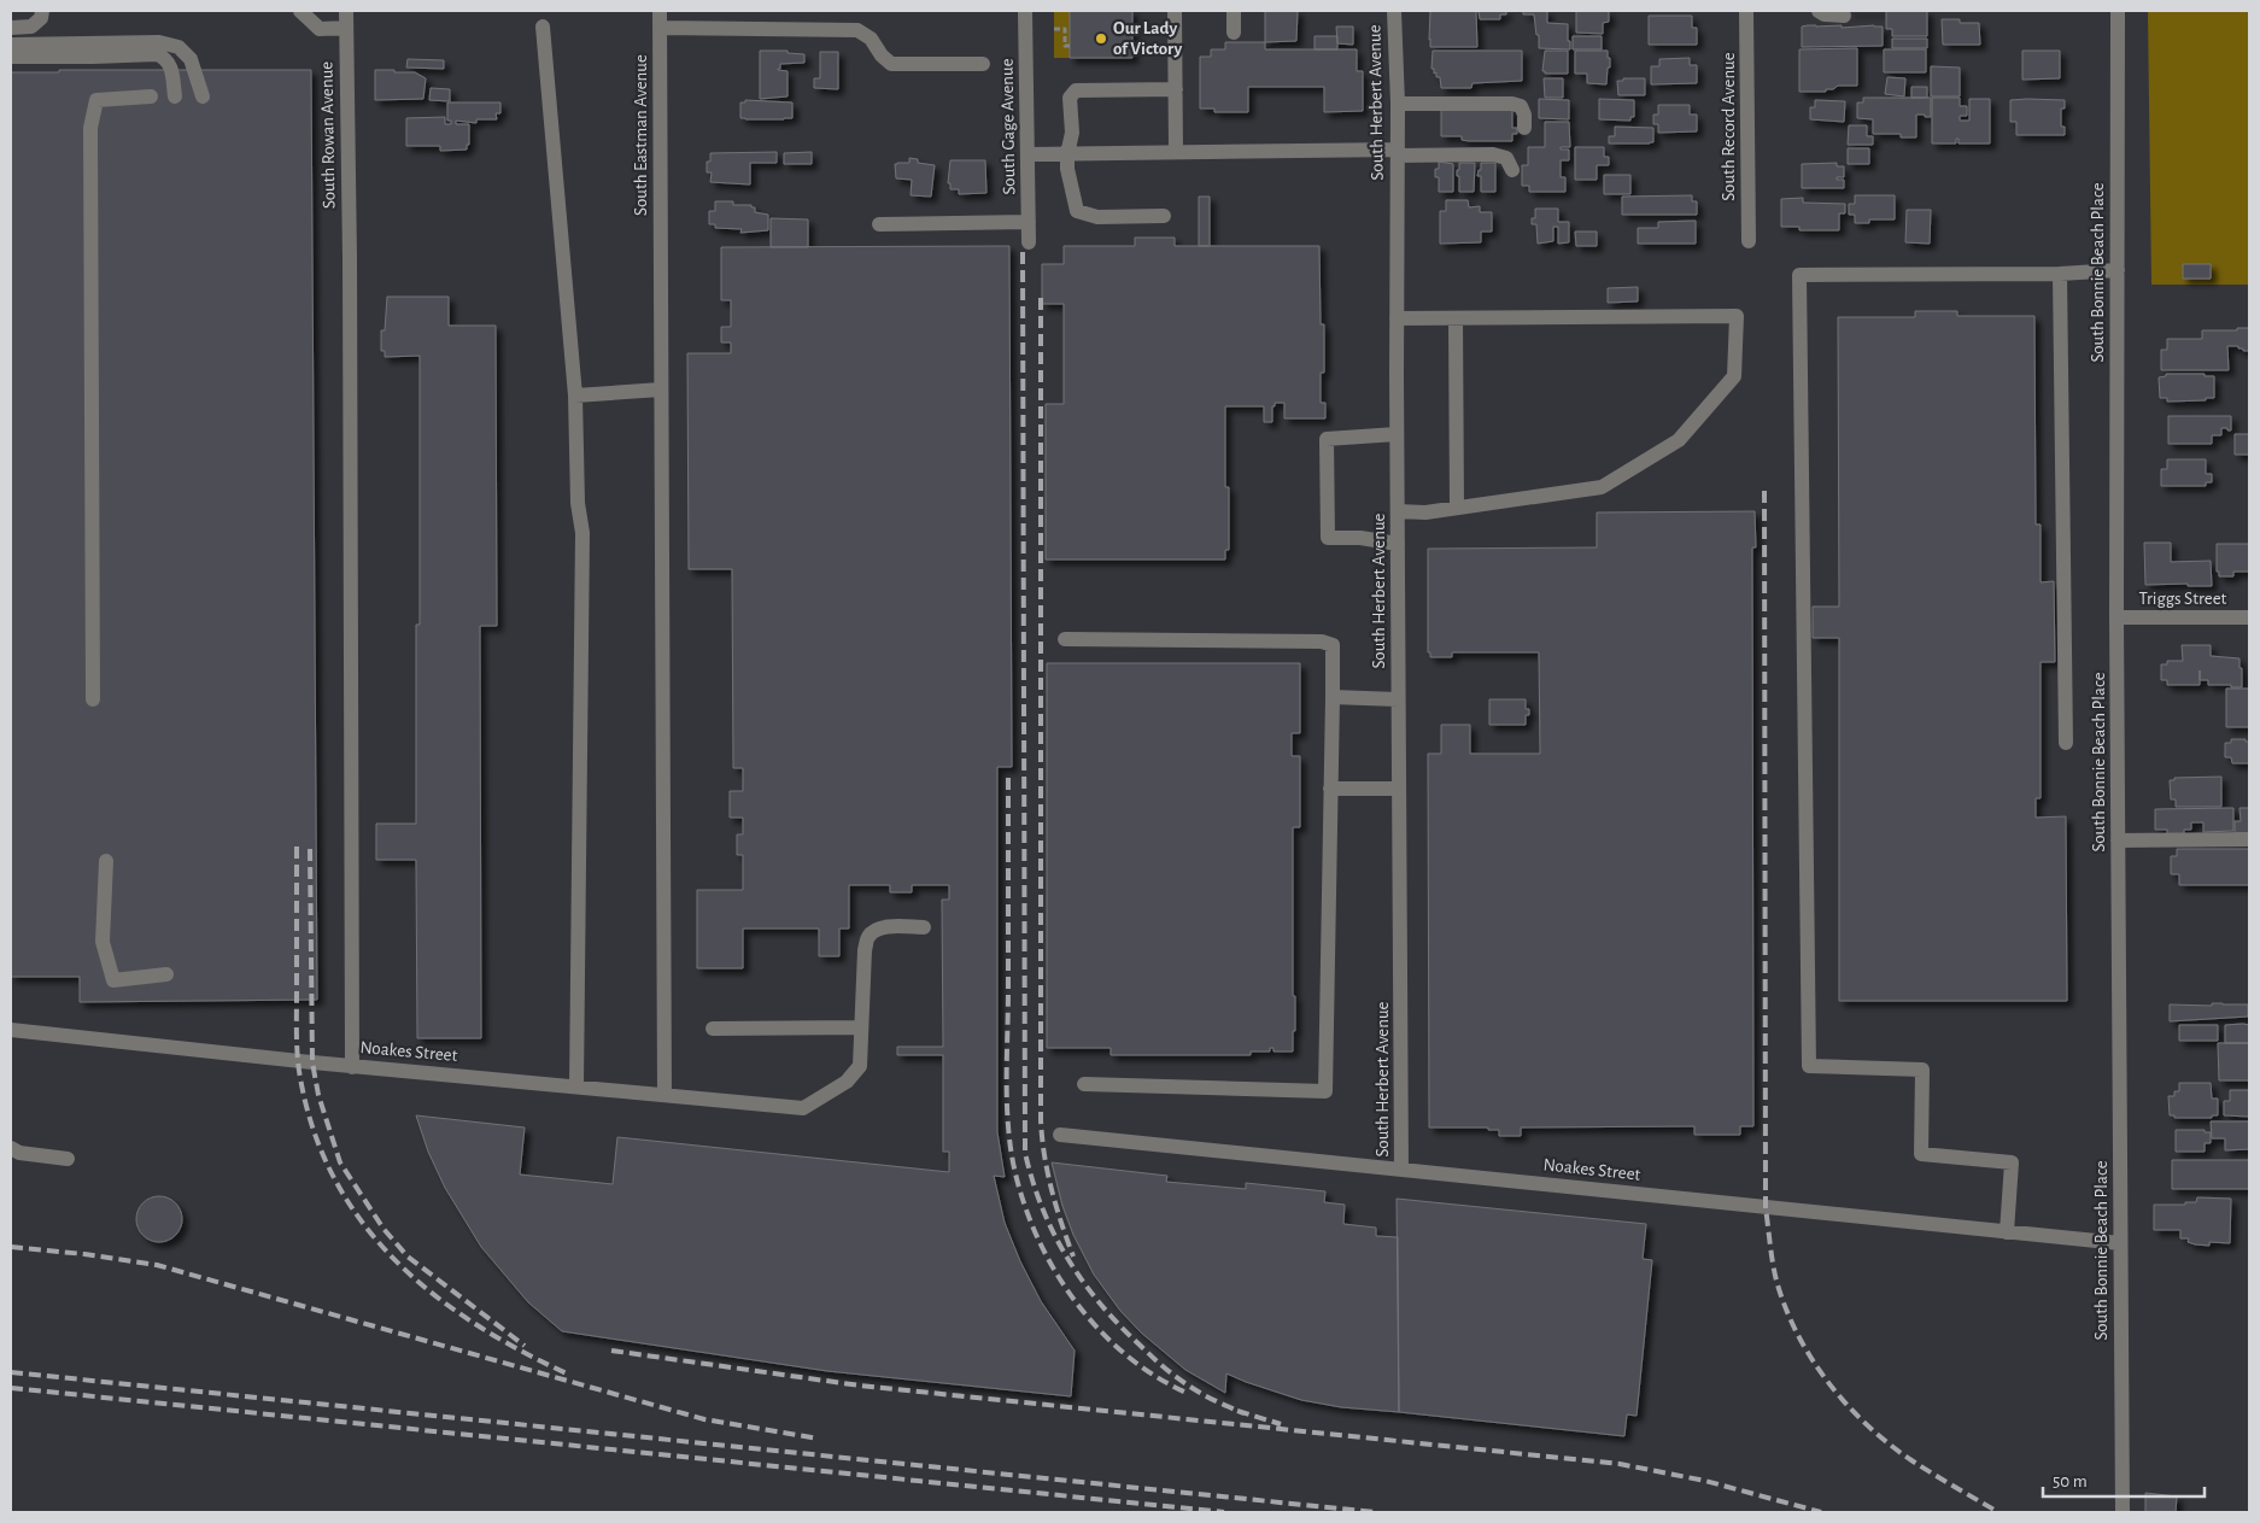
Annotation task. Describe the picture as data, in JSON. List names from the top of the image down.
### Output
{
  "streets": {
    "street": [
      "South Herbert Avenue",
      "South Gage Avenue",
      "South Record Avenue",
      "South Rowan Avenue",
      "South Eastman Avenue",
      "South Bonnie Beach Place",
      "Triggs Street",
      "Noakes Street"
    ]
  },
  "crossings": [
    ["South Herbert Avenue", "Noakes Street"],
    ["South Rowan Avenue", "Noakes Street"],
    ["South Eastman Avenue", "Noakes Street"],
    ["South Bonnie Beach Place", "Triggs Street"],
    ["South Bonnie Beach Place", "Noakes Street"]
  ],
  "places": ["Our Lady of Victory"],
  "scale_bar": "50 m"
}
